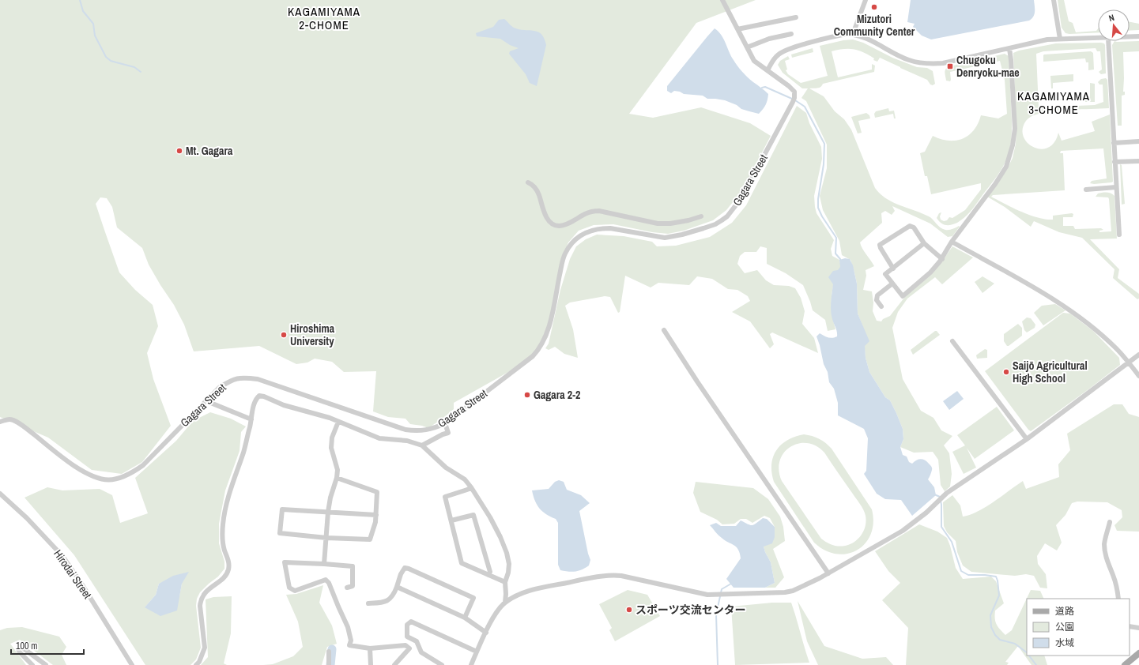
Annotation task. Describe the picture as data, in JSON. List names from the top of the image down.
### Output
{
  "streets": {
    "street": ["Gagara Street", "Hirodai Street"]
  },
  "districts": ["KAGAMIYAMA 2-CHOME", "KAGAMIYAMA 3-CHOME"],
  "places": {
    "other": [
      "Mizutori Community Center",
      "Mt. Gagara",
      "Hiroshima University",
      "Saijō Agricultural High School",
      "Gagara 2-2",
      "スポーツ交流センター"
    ],
    "transit": ["Chugoku Denryoku-mae"]
  },
  "legend": ["道路", "公園", "水域"],
  "scale_bar": "100 m",
  "north": "top"
}
